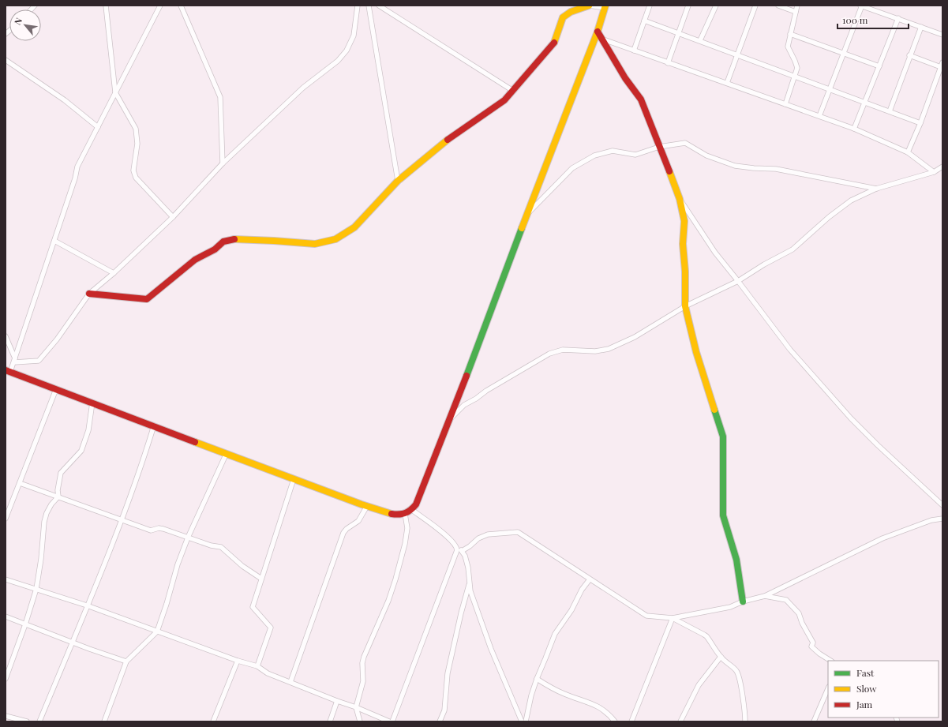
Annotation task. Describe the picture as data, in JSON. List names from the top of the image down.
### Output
{
  "legend": ["Fast", "Slow", "Jam"],
  "scale_bar": "100 m",
  "north": "top left"
}
